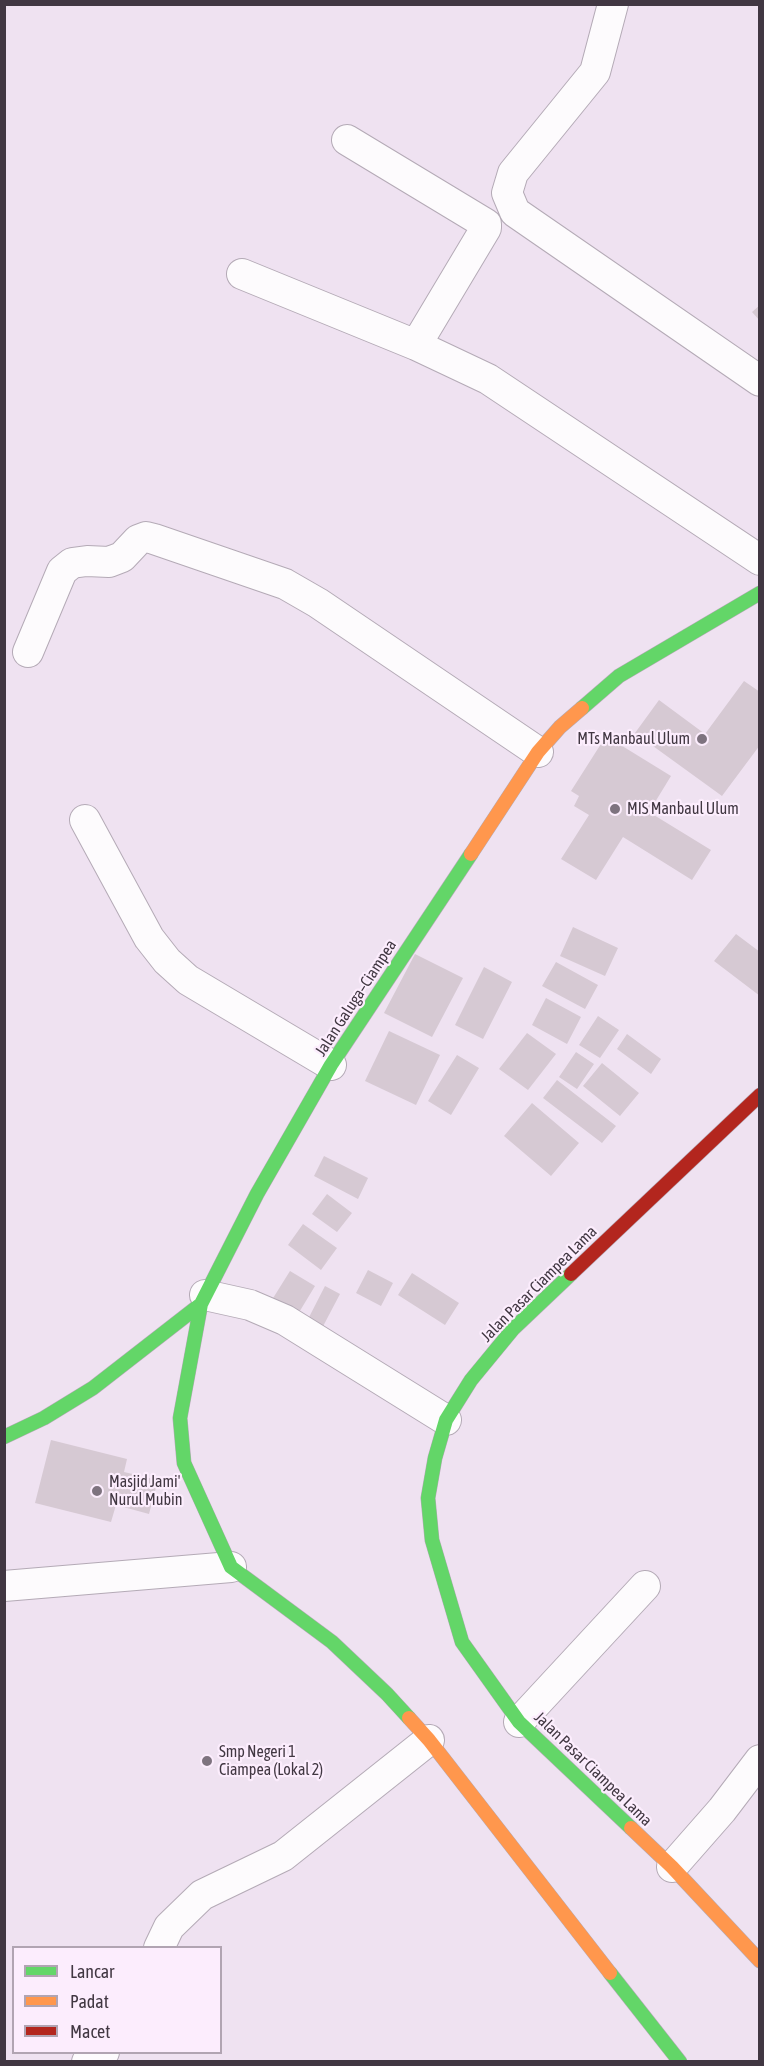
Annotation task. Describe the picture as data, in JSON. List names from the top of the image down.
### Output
{
  "streets": {
    "street": ["Jalan Galuga–Ciampea", "Jalan Pasar Ciampea Lama"]
  },
  "places": [
    "MTs Manbaul Ulum",
    "MIS Manbaul Ulum",
    "Masjid Jami' Nurul Mubin",
    "Smp Negeri 1 Ciampea (Lokal 2)"
  ],
  "legend": ["Lancar", "Padat", "Macet"]
}
